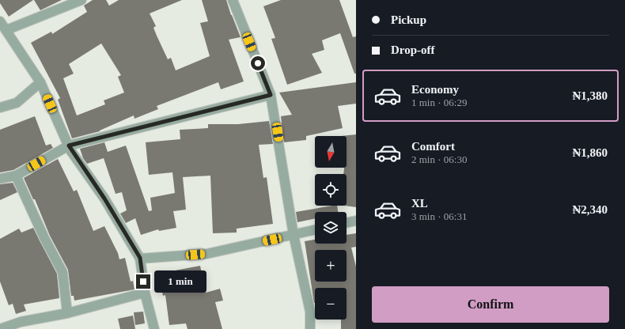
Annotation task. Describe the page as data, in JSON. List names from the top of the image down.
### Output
{
  "north": "bottom",
  "page": {
    "banner": ["Pickup", "Drop-off"],
    "list": [
      {
        "name": "Economy",
        "note": "1 min · 06:29",
        "value": "₦1,380"
      },
      {
        "name": "Comfort",
        "note": "2 min · 06:30",
        "value": "₦1,860"
      },
      {
        "name": "XL",
        "note": "3 min · 06:31",
        "value": "₦2,340"
      }
    ],
    "map_buttons": ["+", "−"],
    "bubble": "1 min",
    "buttons": "Confirm"
  }
}
